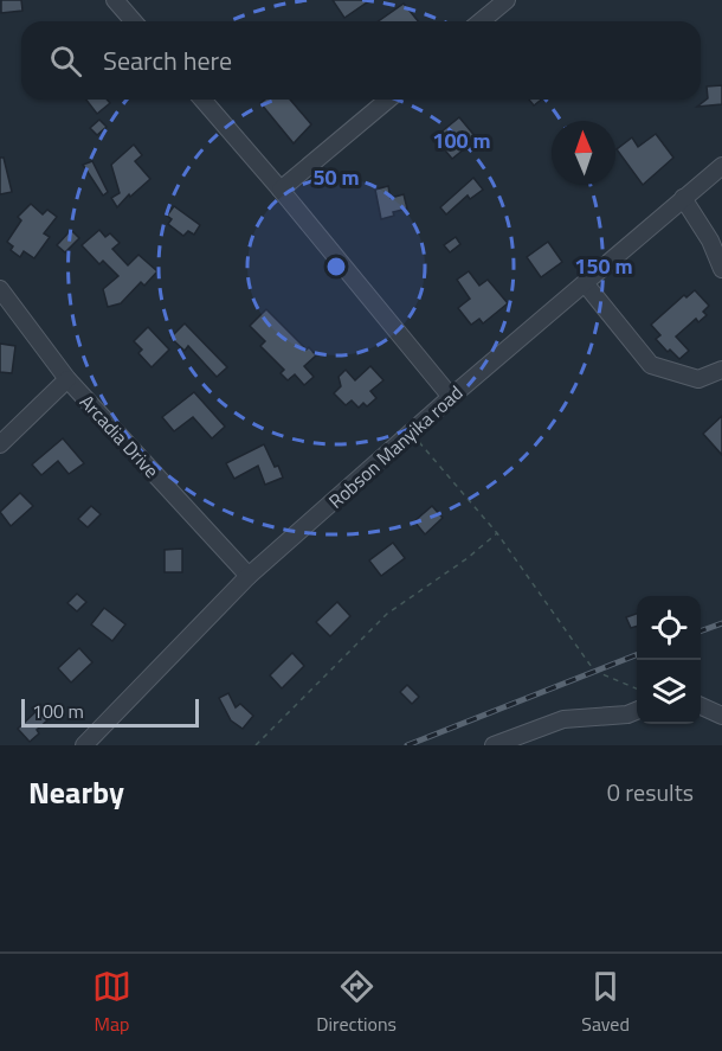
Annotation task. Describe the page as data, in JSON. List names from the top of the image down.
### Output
{
  "streets": {
    "street": ["Arcadia Drive", "Robson Manyika road"]
  },
  "crossings": [
    ["Arcadia Drive", "Robson Manyika road"]
  ],
  "scale_bar": "100 m",
  "north": "top",
  "page": {
    "search": "Search here",
    "scale": "100 m",
    "heading": ["Nearby", "0 results"],
    "nav": ["Map", "Directions", "Saved"]
  },
  "rings": ["100 m", "50 m", "150 m"]
}
